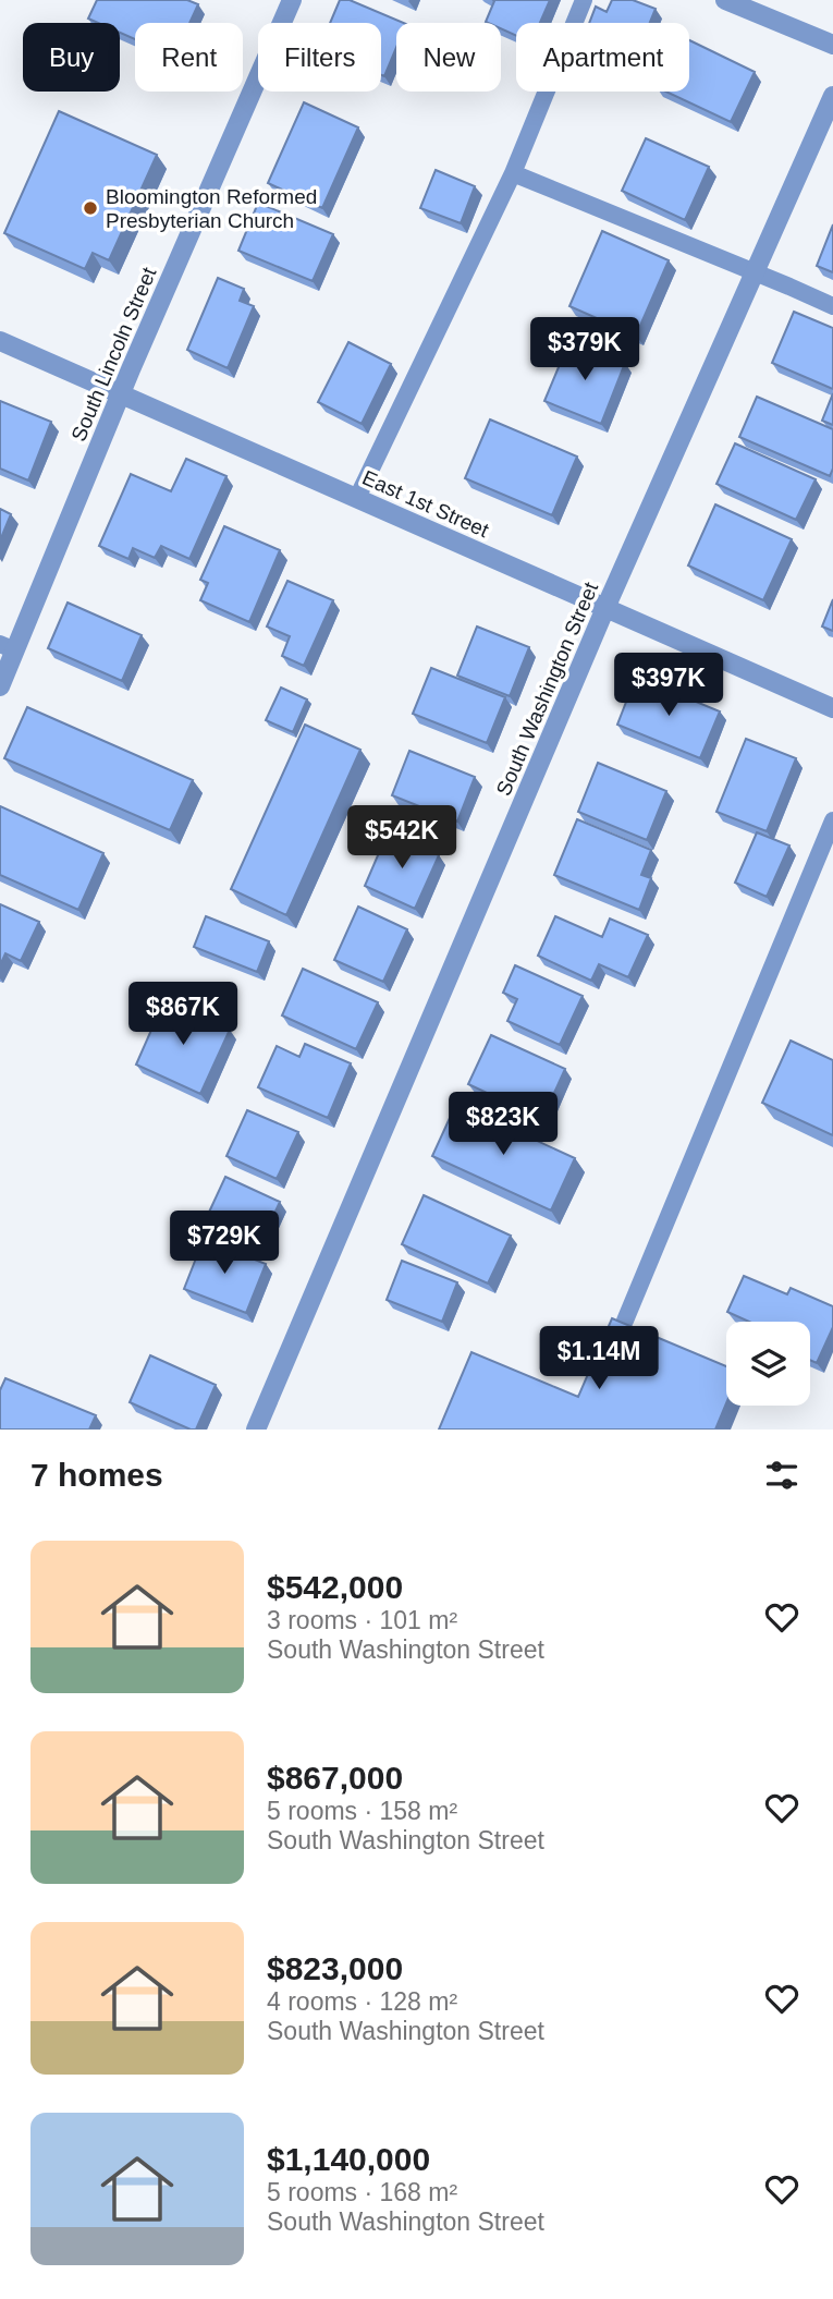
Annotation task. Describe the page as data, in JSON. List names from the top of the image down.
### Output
{
  "streets": {
    "street": ["South Lincoln Street", "East 1st Street", "South Washington Street"]
  },
  "crossings": [
    ["South Lincoln Street", "East 1st Street"],
    ["East 1st Street", "South Washington Street"]
  ],
  "places": ["Bloomington Reformed Presbyterian Church"],
  "page": {
    "chip": [
      "Buy",
      "Rent",
      "Filters",
      "New",
      "Apartment"
    ],
    "price": [
      "$379K",
      "$397K",
      "$542K",
      "$867K",
      "$823K",
      "$729K",
      "$1.14M"
    ],
    "heading": "7 homes",
    "list": [
      {
        "name": "$542,000",
        "note": "3 rooms · 101 m² · South Washington Street"
      },
      {
        "name": "$867,000",
        "note": "5 rooms · 158 m² · South Washington Street"
      },
      {
        "name": "$823,000",
        "note": "4 rooms · 128 m² · South Washington Street"
      },
      {
        "name": "$1,140,000",
        "note": "5 rooms · 168 m² · South Washington Street"
      }
    ]
  }
}
